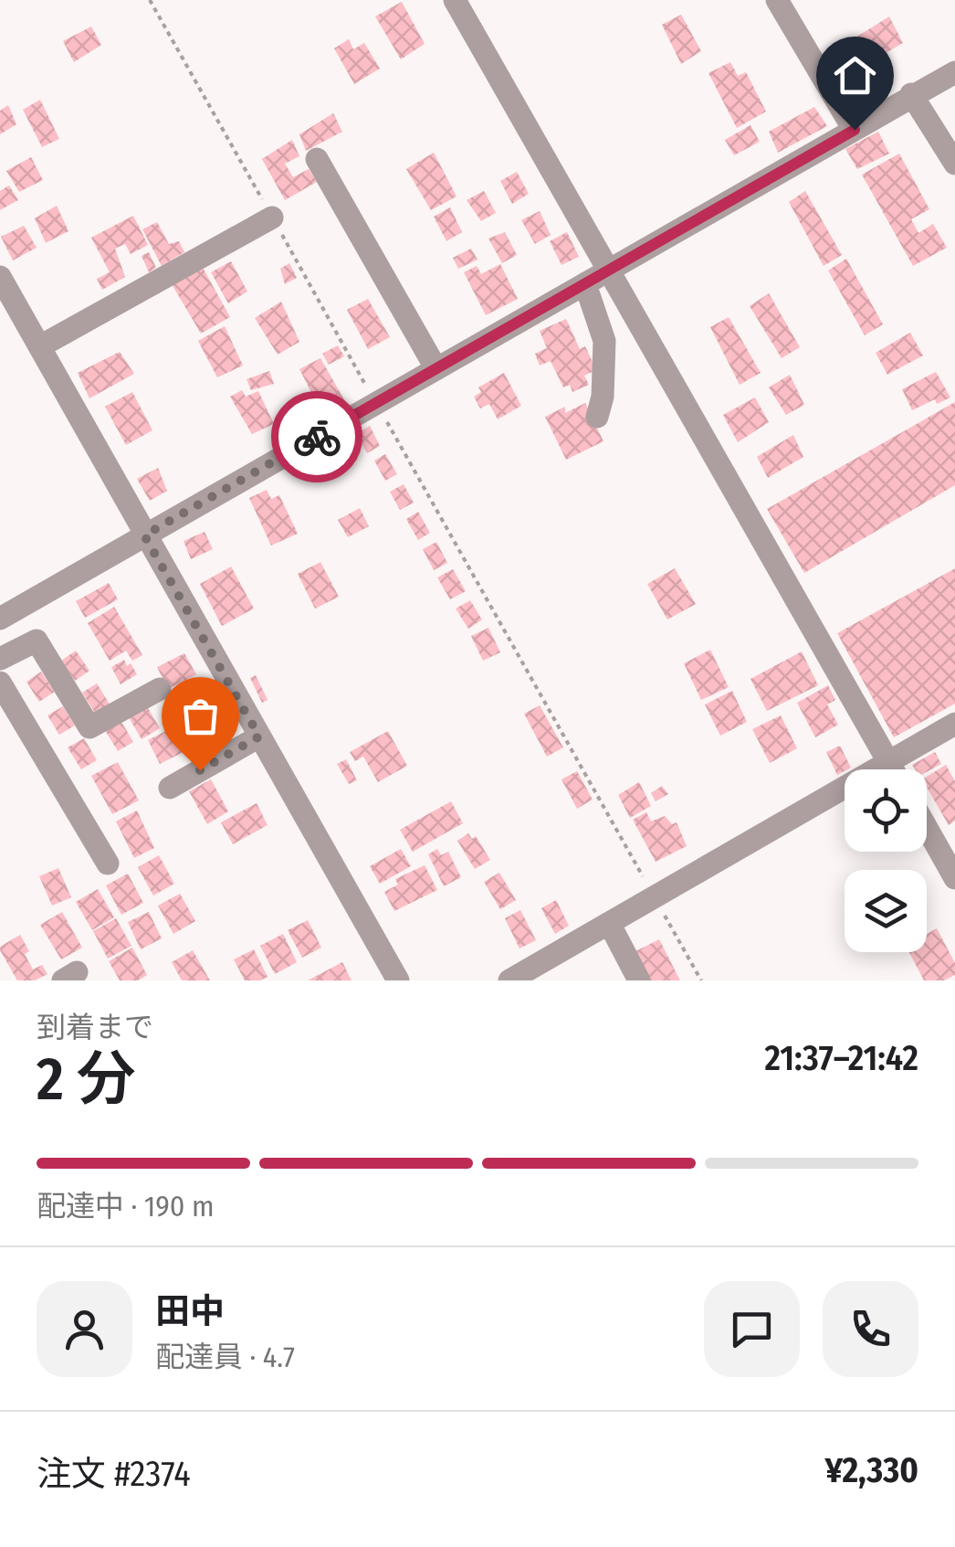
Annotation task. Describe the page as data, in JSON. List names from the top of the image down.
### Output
{
  "page": {
    "heading": ["2 分", "到着まで", "21:37–21:42"],
    "panel": [
      "田中",
      "配達員 · 4.7",
      "注文 #2374",
      "¥2,330"
    ],
    "bar": "配達中 · 190 m"
  }
}
